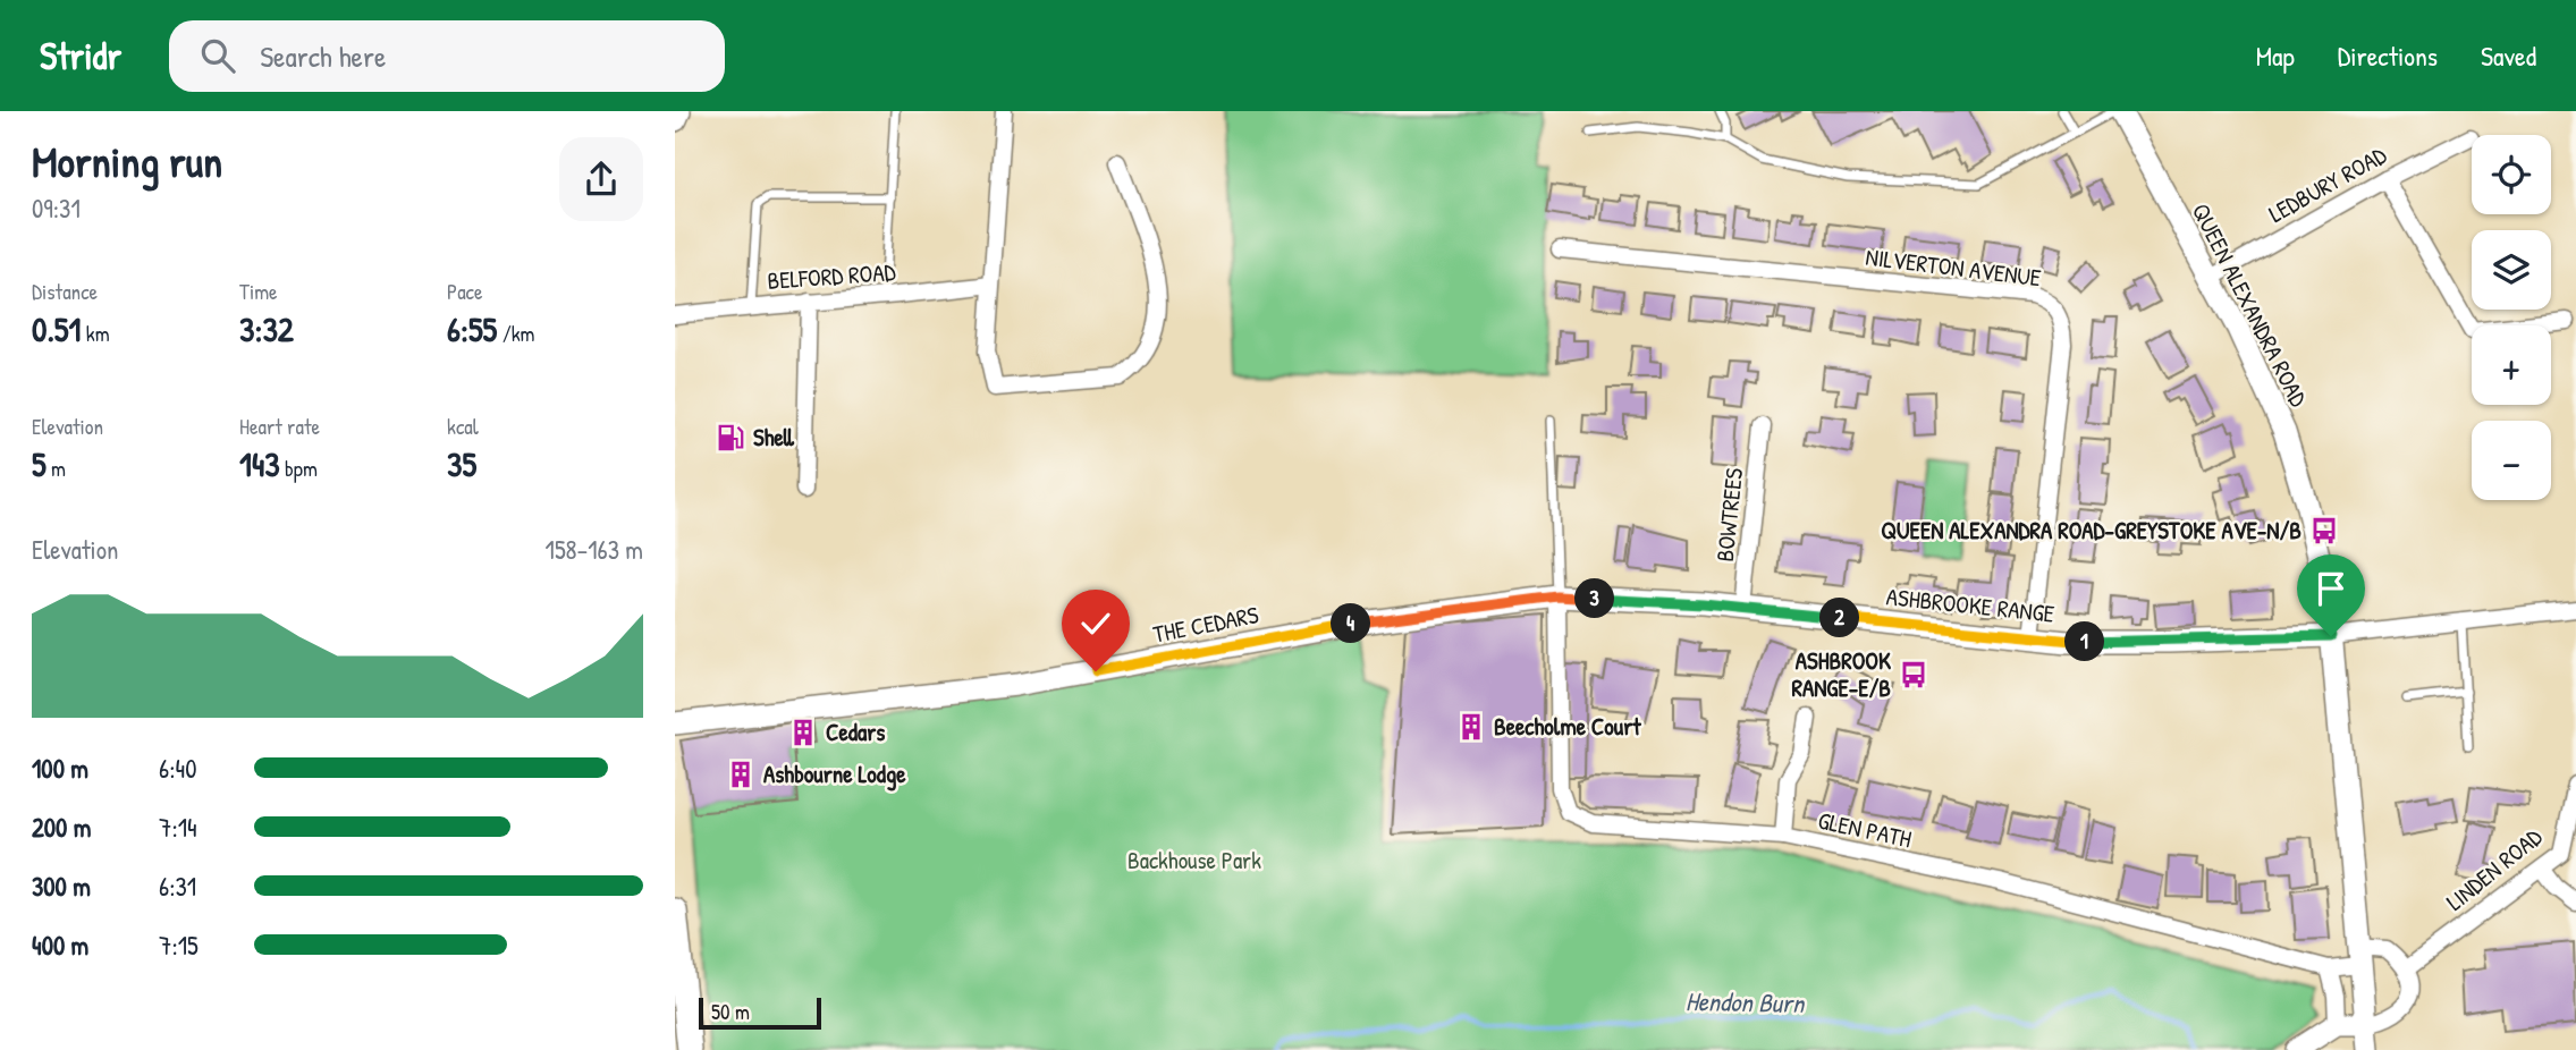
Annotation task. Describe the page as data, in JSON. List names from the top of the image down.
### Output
{
  "streets": {
    "street": [
      "LEDBURY ROAD",
      "NILVERTON AVENUE",
      "BELFORD ROAD",
      "QUEEN ALEXANDRA ROAD",
      "BOWTREES",
      "ASHBROOKE RANGE",
      "THE CEDARS",
      "GLEN PATH",
      "LINDEN ROAD"
    ]
  },
  "crossings": [
    ["LEDBURY ROAD", "QUEEN ALEXANDRA ROAD"],
    ["NILVERTON AVENUE", "ASHBROOKE RANGE"],
    ["QUEEN ALEXANDRA ROAD", "ASHBROOKE RANGE"],
    ["QUEEN ALEXANDRA ROAD", "GLEN PATH"],
    ["BOWTREES", "ASHBROOKE RANGE"],
    ["ASHBROOKE RANGE", "THE CEDARS"],
    ["ASHBROOKE RANGE", "GLEN PATH"],
    ["THE CEDARS", "GLEN PATH"],
    ["GLEN PATH", "LINDEN ROAD"]
  ],
  "water": ["Hendon Burn"],
  "parks": ["Backhouse Park"],
  "places": {
    "fuel station": ["Shell"],
    "bus stop": ["QUEEN ALEXANDRA ROAD-GREYSTOKE AVE-N/B", "ASHBROOK RANGE-E/B"],
    "building": ["Beecholme Court", "Cedars", "Ashbourne Lodge"]
  },
  "scale_bar": "50 m",
  "page": {
    "header": "Stridr",
    "search": "Search here",
    "nav": ["Map", "Directions", "Saved"],
    "heading": ["Morning run", "09:31"],
    "map_buttons": ["+", "−"],
    "stats": [
      ["Distance", "0.51 km"],
      ["Time", "3:32"],
      ["Pace", "6:55 /km"],
      ["Elevation", "5 m"],
      ["Heart rate", "143 bpm"],
      ["kcal", "35"]
    ],
    "chart": ["Elevation", "158–163 m"],
    "pins": [
      "3",
      "2",
      "4",
      "1"
    ],
    "list": [
      {
        "name": "100 m",
        "note": "6:40"
      },
      {
        "name": "200 m",
        "note": "7:14"
      },
      {
        "name": "300 m",
        "note": "6:31"
      },
      {
        "name": "400 m",
        "note": "7:15"
      }
    ],
    "scale": "50 m"
  }
}
